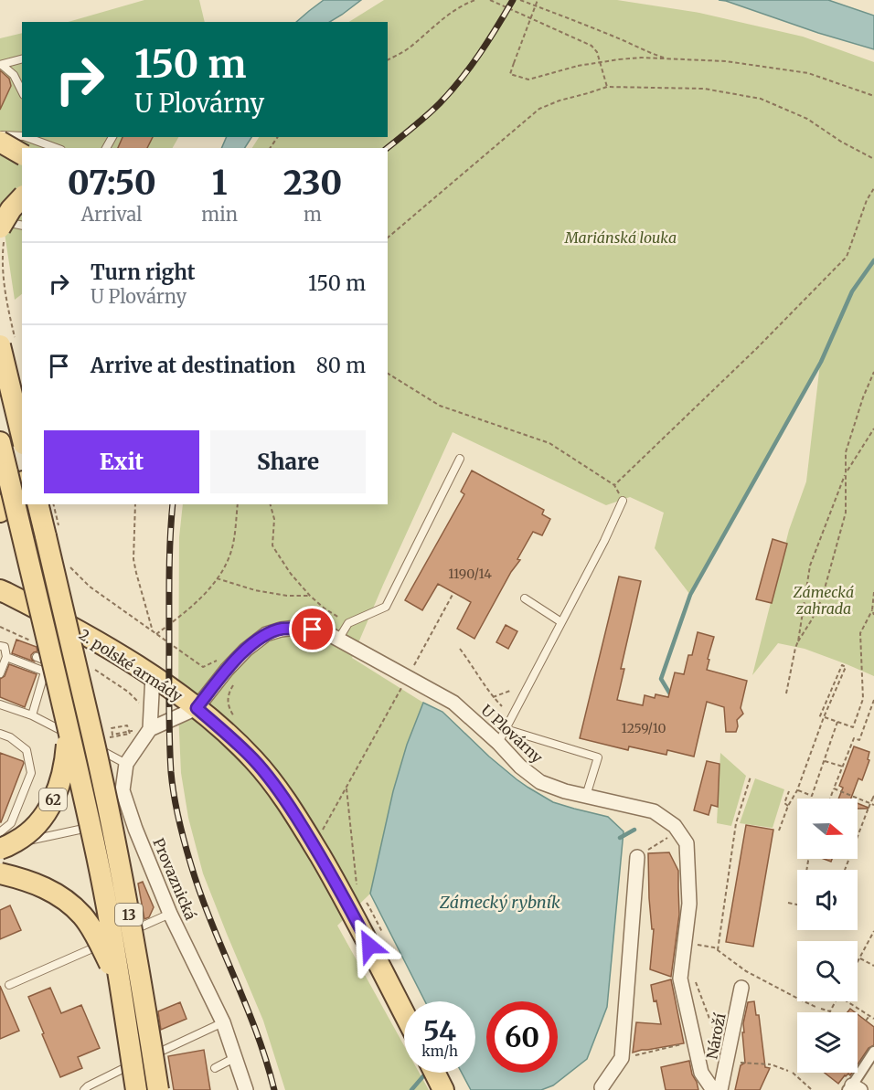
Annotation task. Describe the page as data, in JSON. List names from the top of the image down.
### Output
{
  "streets": {
    "main road": ["2. polské armády", "62", "13"],
    "street": ["U Plovárny", "Provaznická", "Nároží"]
  },
  "crossings": [
    ["2. polské armády", "U Plovárny"],
    ["62", "13"]
  ],
  "water": ["Zámecký rybník"],
  "parks": ["Mariánská louka", "Zámecká zahrada"],
  "house_numbers": ["1190/14", "1259/10"],
  "north": "right",
  "page": {
    "turn": ["150 m", "U Plovárny"],
    "eta": [
      "07:50",
      "Arrival",
      "1",
      "min",
      "230",
      "m"
    ],
    "list": [
      {
        "name": "Turn right",
        "note": "U Plovárny",
        "value": "150 m"
      },
      {
        "name": "Arrive at destination",
        "value": "80 m"
      }
    ],
    "buttons": ["Exit", "Share"],
    "speed": "54 km/h",
    "limit": "60"
  }
}
